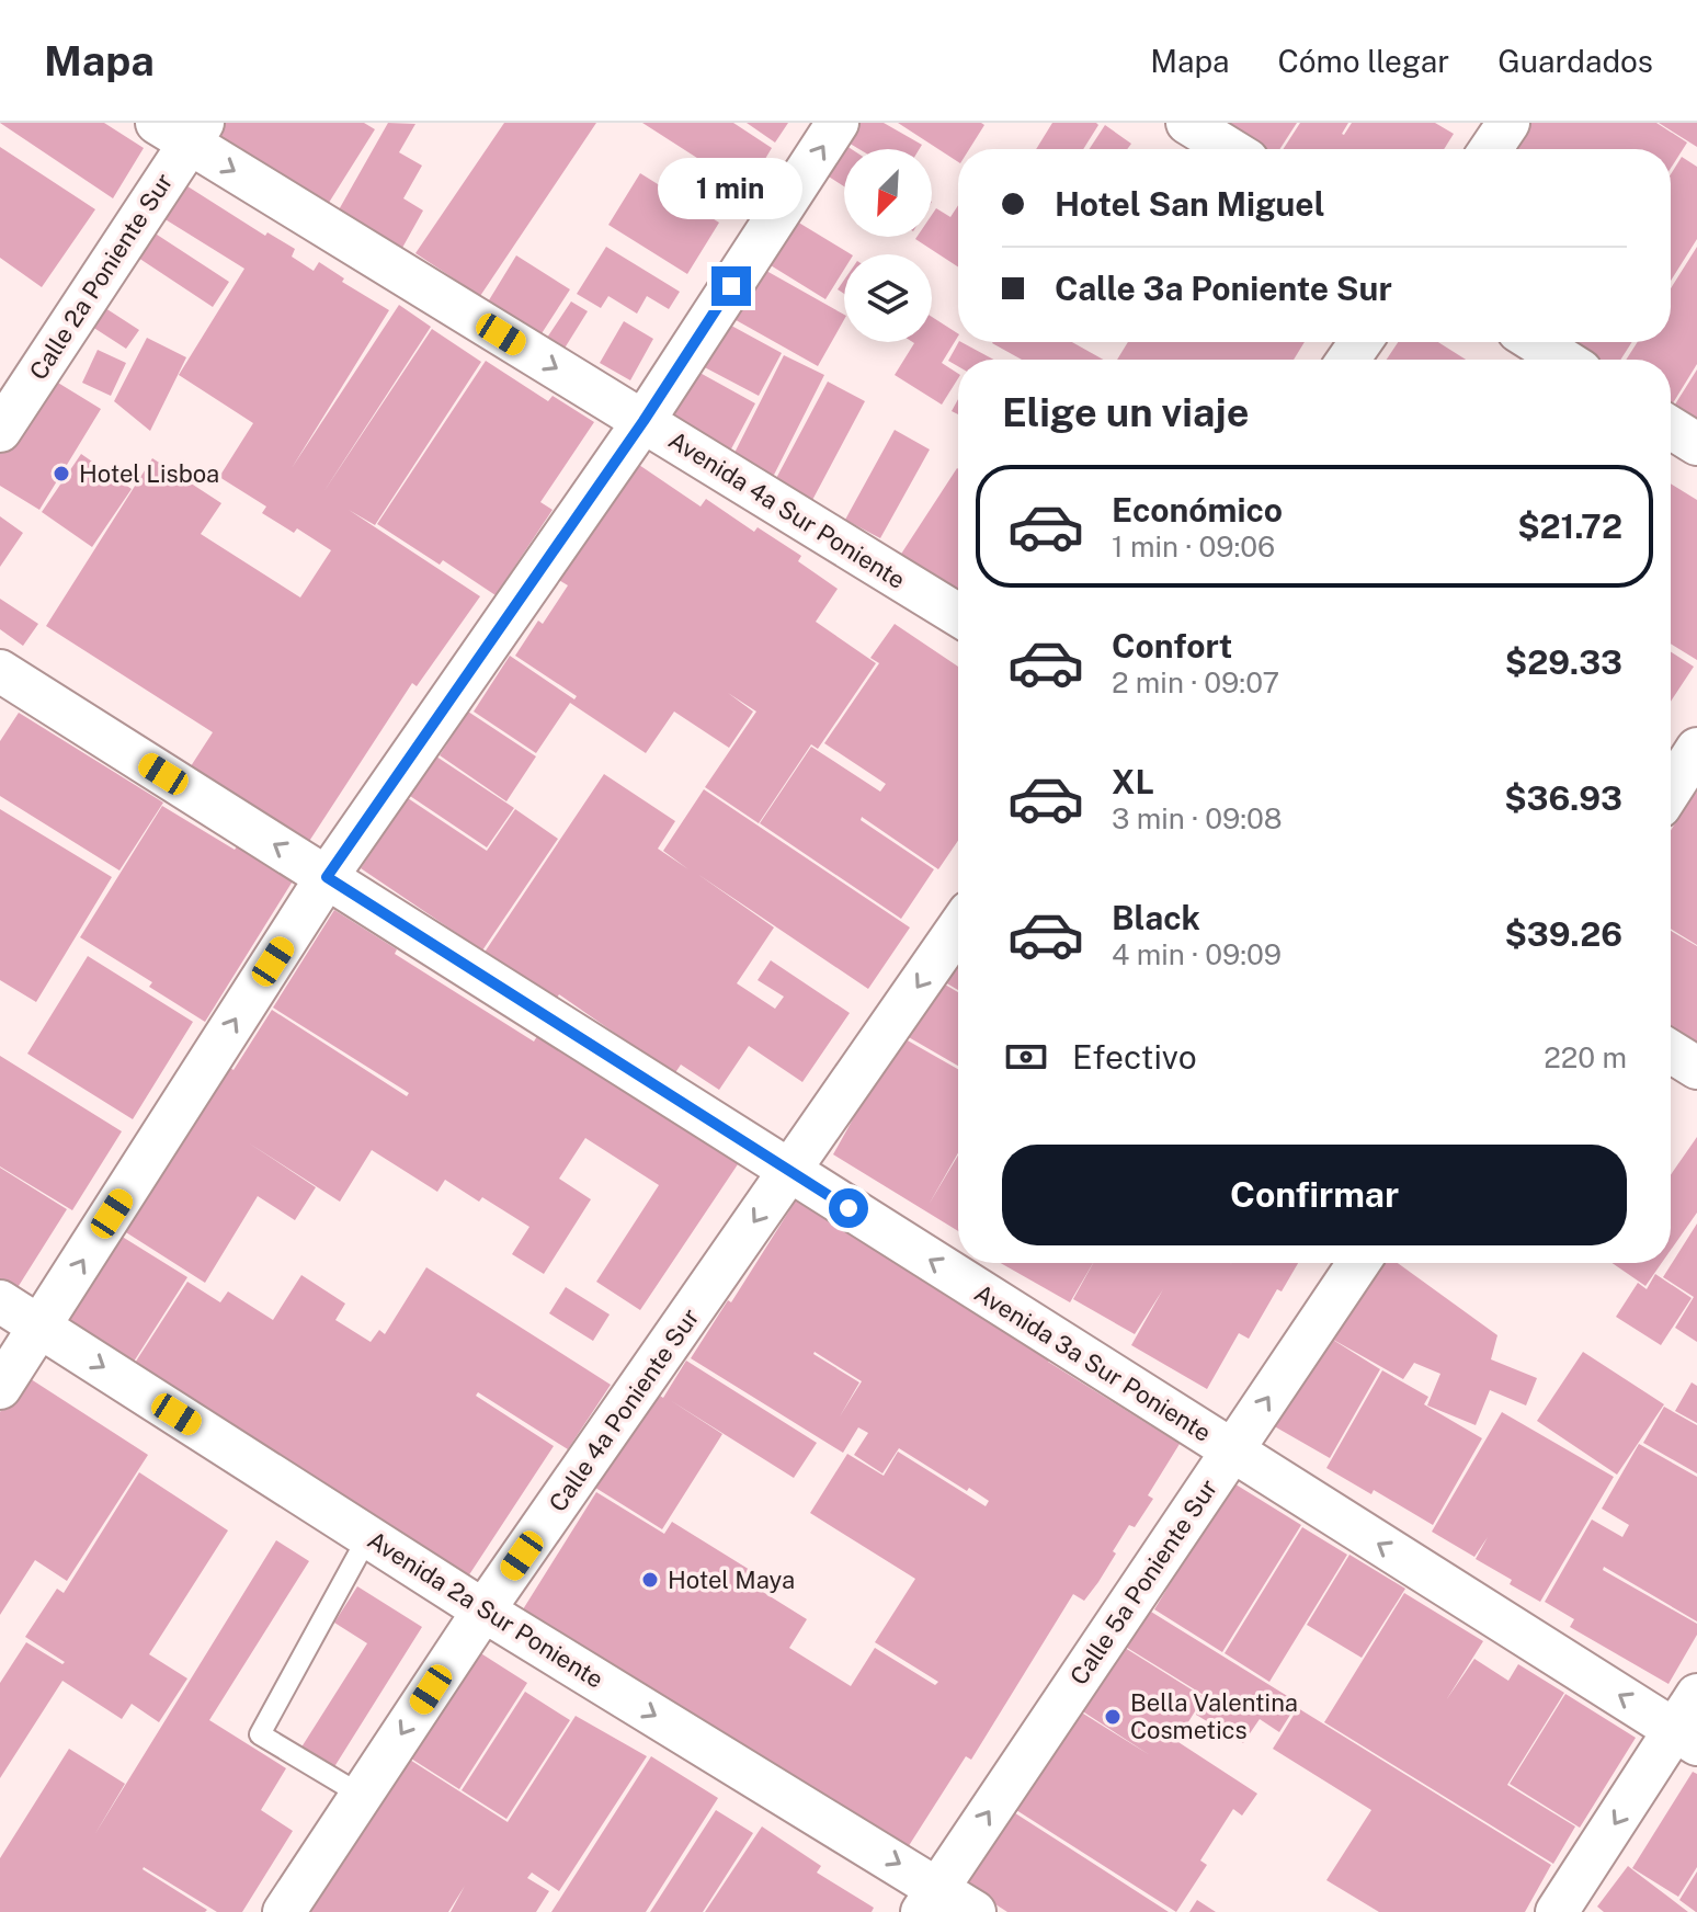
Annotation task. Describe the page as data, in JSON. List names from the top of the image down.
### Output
{
  "streets": {
    "street": [
      "Calle 2a Poniente Sur",
      "Avenida 4a Sur Poniente",
      "Avenida 3a Sur Poniente",
      "Calle 4a Poniente Sur",
      "Calle 5a Poniente Sur",
      "Avenida 2a Sur Poniente"
    ]
  },
  "crossings": [
    ["Calle 2a Poniente Sur", "Avenida 4a Sur Poniente"],
    ["Avenida 3a Sur Poniente", "Calle 4a Poniente Sur"],
    ["Avenida 3a Sur Poniente", "Calle 5a Poniente Sur"],
    ["Calle 4a Poniente Sur", "Avenida 2a Sur Poniente"],
    ["Calle 5a Poniente Sur", "Avenida 2a Sur Poniente"]
  ],
  "one_way": [
    "Avenida 4a Sur Poniente",
    "Avenida 3a Sur Poniente",
    "Calle 4a Poniente Sur",
    "Calle 5a Poniente Sur",
    "Avenida 2a Sur Poniente"
  ],
  "places": ["Hotel Lisboa", "Hotel Maya", "Bella Valentina Cosmetics"],
  "north": "bottom left",
  "page": {
    "header": "Mapa",
    "nav": ["Mapa", "Cómo llegar", "Guardados"],
    "banner": ["Hotel San Miguel", "Calle 3a Poniente Sur"],
    "bubble": "1 min",
    "heading": "Elige un viaje",
    "list": [
      {
        "name": "Económico",
        "note": "1 min · 09:06",
        "value": "$21.72"
      },
      {
        "name": "Confort",
        "note": "2 min · 09:07",
        "value": "$29.33"
      },
      {
        "name": "XL",
        "note": "3 min · 09:08",
        "value": "$36.93"
      },
      {
        "name": "Black",
        "note": "4 min · 09:09",
        "value": "$39.26"
      }
    ],
    "pay": ["Efectivo", "220 m"],
    "buttons": "Confirmar"
  }
}
